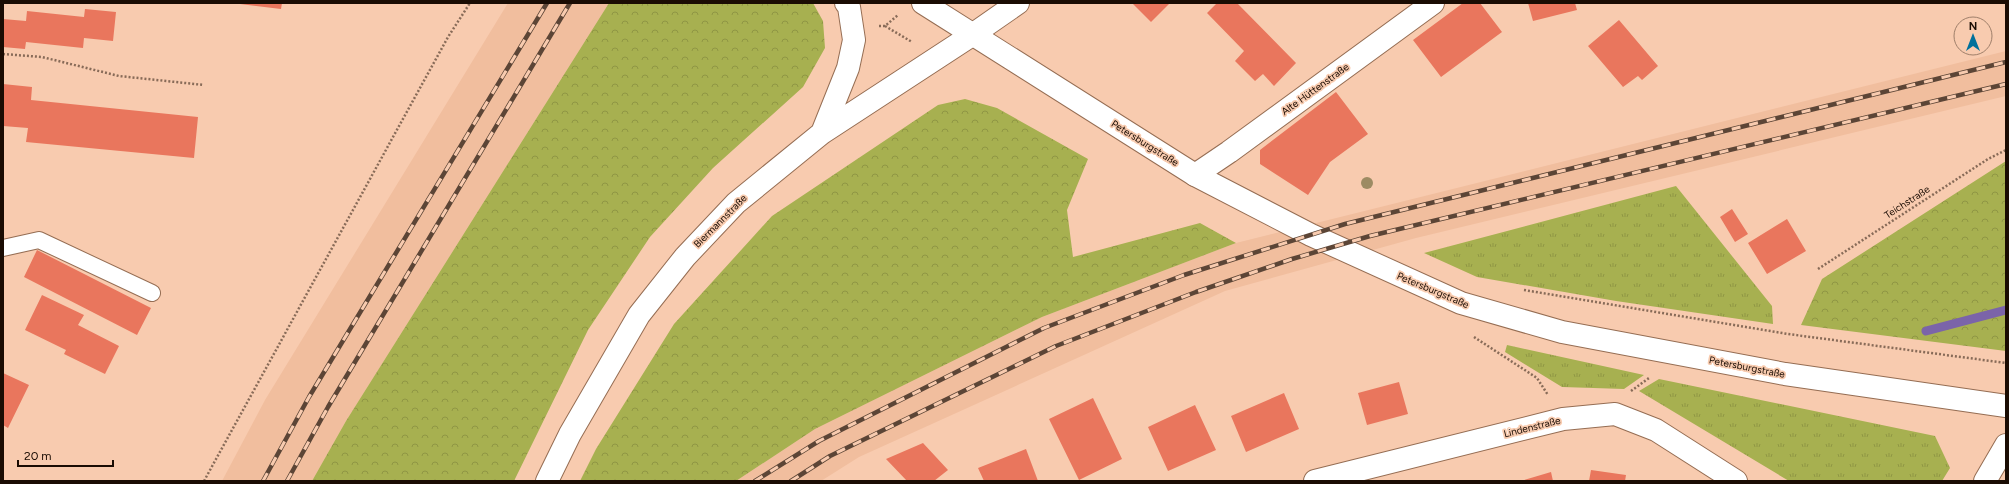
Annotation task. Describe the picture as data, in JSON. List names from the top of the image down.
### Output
{
  "streets": {
    "street": [
      "Alte Hüttenstraße",
      "Petersburgstraße",
      "Biermannstraße",
      "Lindenstraße"
    ],
    "path": ["Teichstraße"]
  },
  "crossings": [
    ["Alte Hüttenstraße", "Petersburgstraße"],
    ["Petersburgstraße", "Biermannstraße"]
  ],
  "scale_bar": "20 m",
  "north": "top"
}
